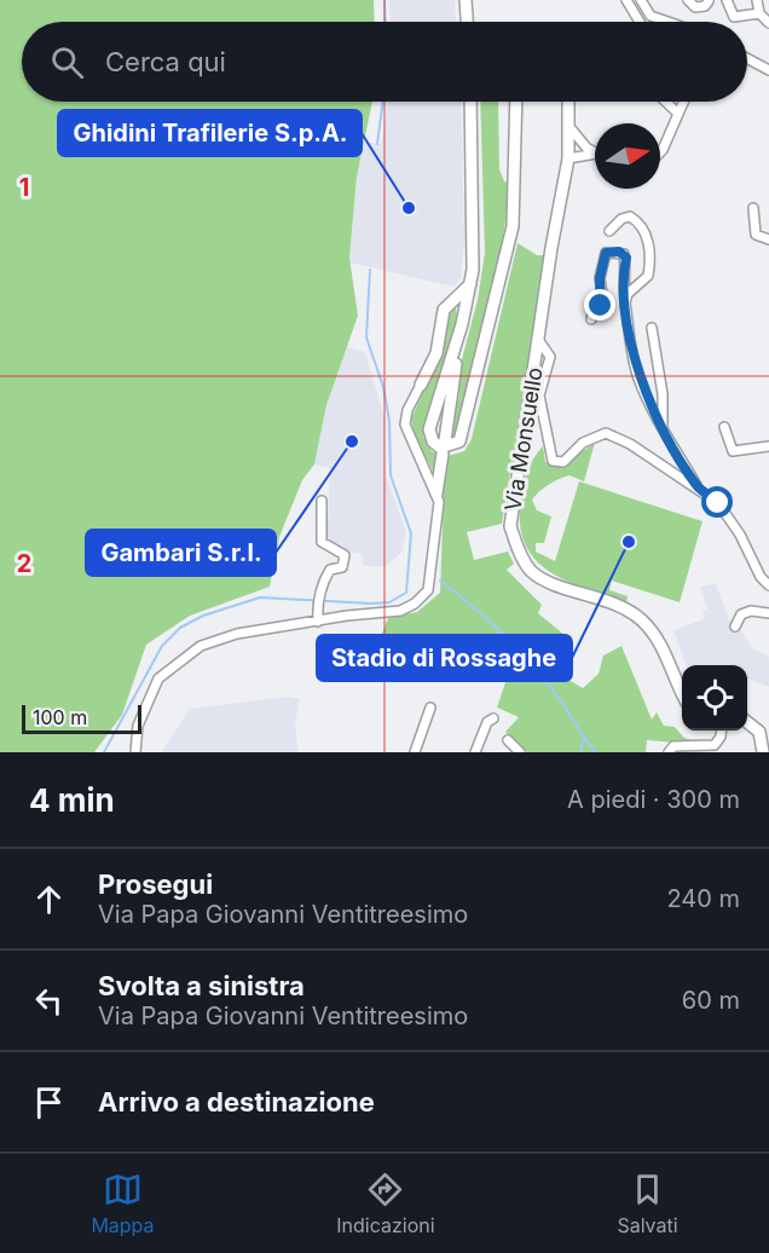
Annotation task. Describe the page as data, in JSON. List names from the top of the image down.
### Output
{
  "streets": {
    "main road": ["Via Monsuello"]
  },
  "places": ["Ghidini Trafilerie S.p.A.", "Gambari S.r.l.", "Stadio di Rossaghe"],
  "scale_bar": "100 m",
  "north": "right",
  "page": {
    "search": "Cerca qui",
    "scale": "100 m",
    "heading": ["4 min", "A piedi · 300 m"],
    "list": [
      ["Prosegui", "Via Papa Giovanni Ventitreesimo", "240 m"],
      ["Svolta a sinistra", "Via Papa Giovanni Ventitreesimo", "60 m"],
      "Arrivo a destinazione"
    ],
    "nav": ["Mappa", "Indicazioni", "Salvati"]
  },
  "grid": {
    "rows": ["1", "2"]
  }
}
